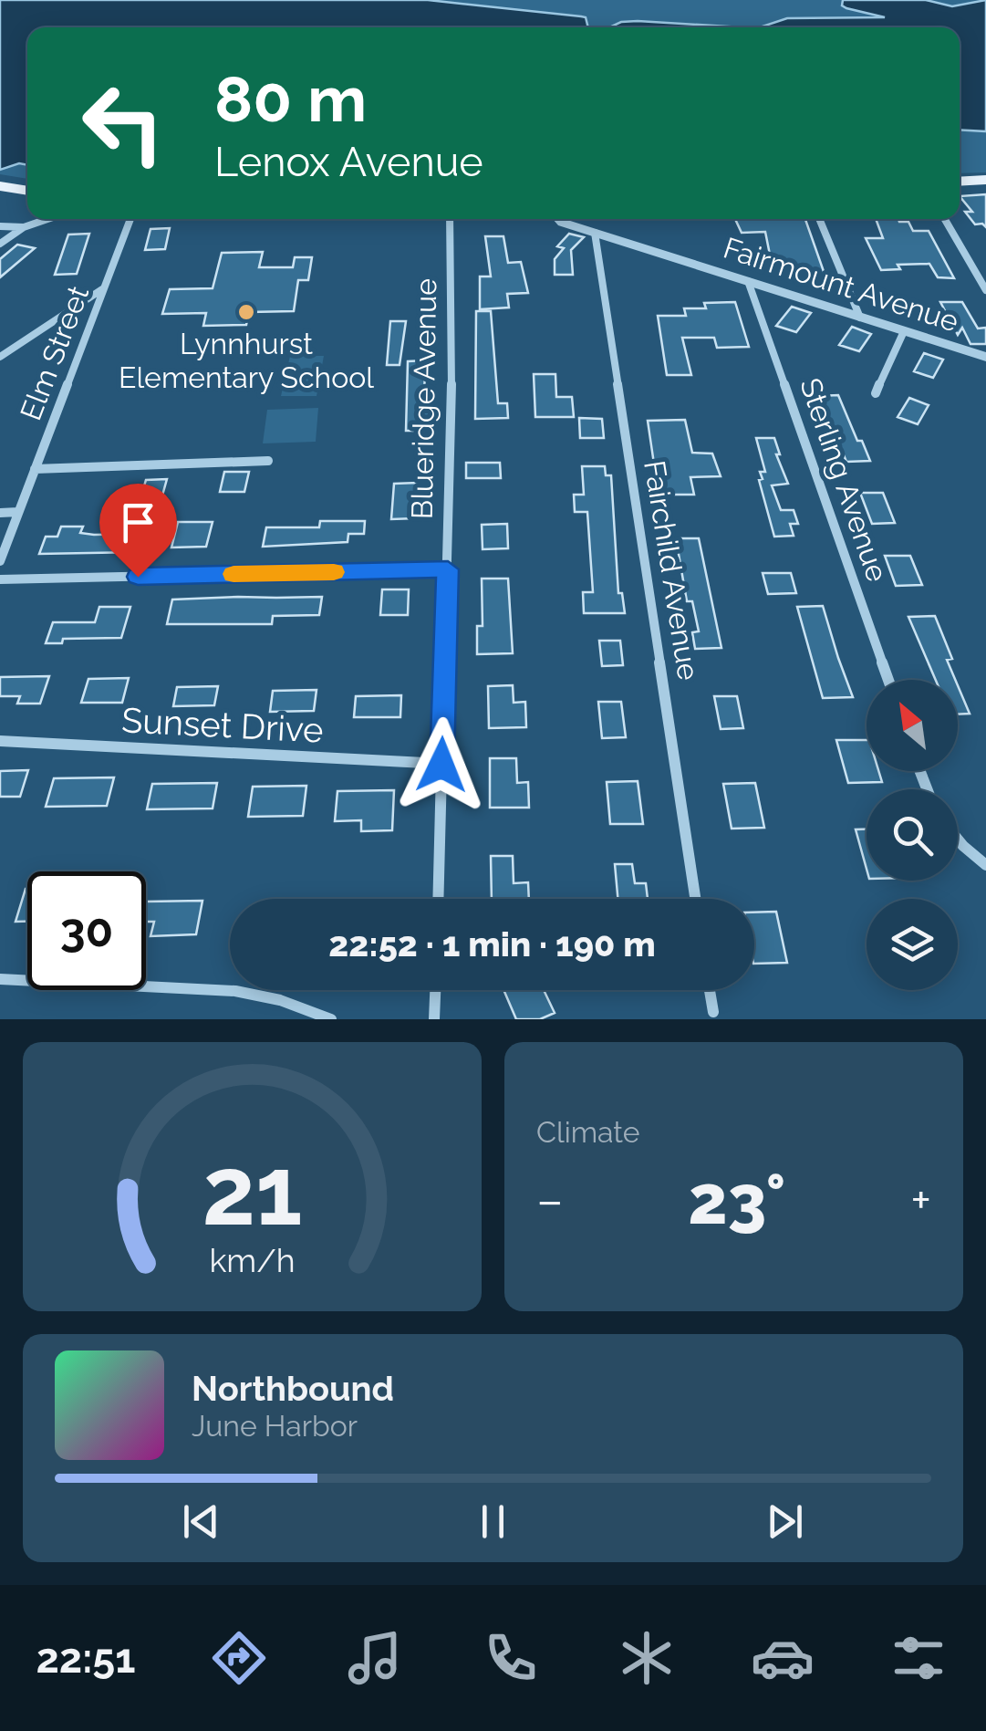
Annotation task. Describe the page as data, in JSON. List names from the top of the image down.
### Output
{
  "streets": {
    "street": [
      "Fairmount Avenue",
      "Elm Street",
      "Blueridge Avenue",
      "Sterling Avenue",
      "Fairchild Avenue",
      "Sunset Drive"
    ]
  },
  "crossings": [
    ["Fairmount Avenue", "Sterling Avenue"],
    ["Fairmount Avenue", "Fairchild Avenue"],
    ["Blueridge Avenue", "Sunset Drive"]
  ],
  "places": ["Lynnhurst Elementary School"],
  "north": "top left",
  "page": {
    "turn": ["80 m", "Lenox Avenue"],
    "limit": "30",
    "trip": "22:52 · 1 min · 190 m",
    "tile": "Climate",
    "heat": ["−", "23°", "+"],
    "song": ["Northbound", "June Harbor"],
    "tabs": "22:51",
    "gauge": ["21", "km/h"]
  }
}
